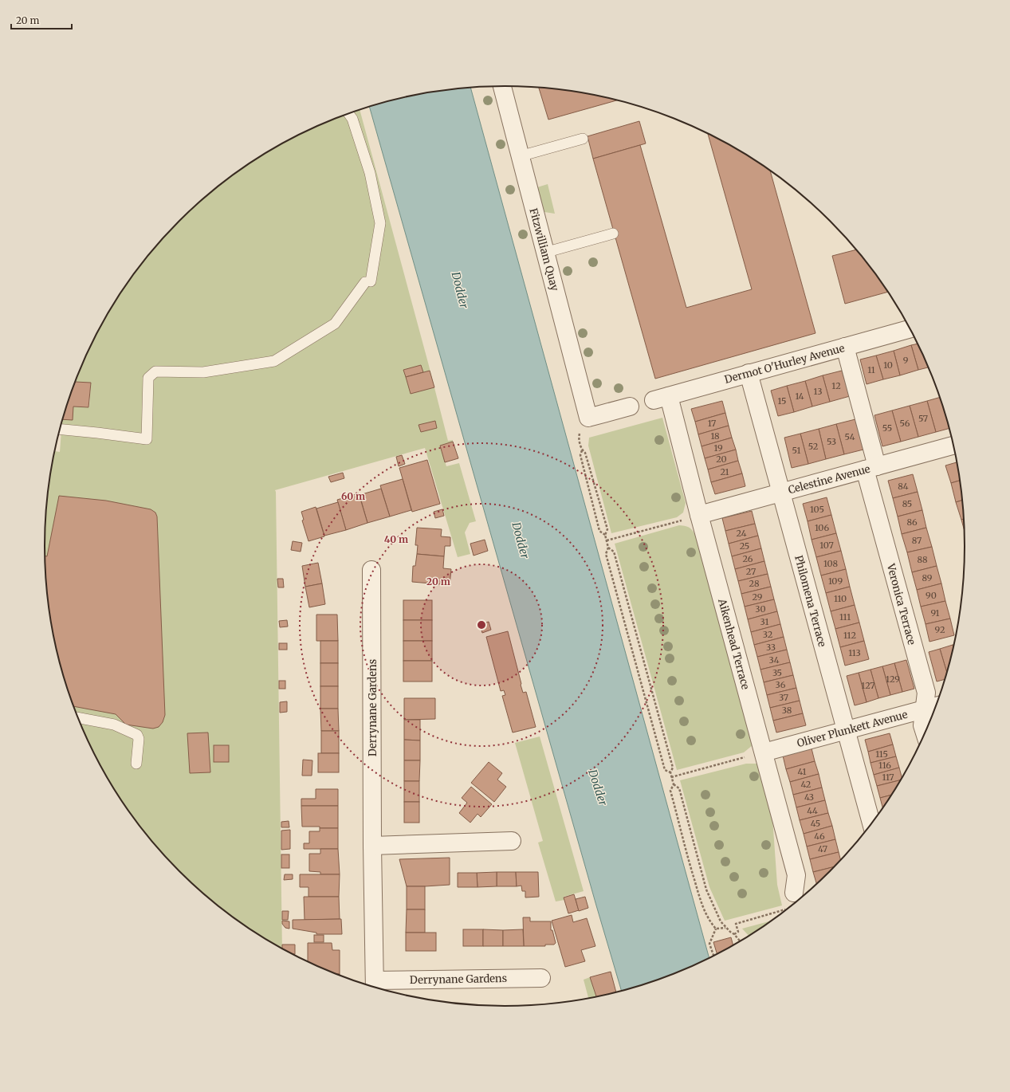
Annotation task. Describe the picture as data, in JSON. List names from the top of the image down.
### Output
{
  "streets": {
    "street": [
      "Fitzwilliam Quay",
      "Dermot O'Hurley Avenue",
      "Celestine Avenue",
      "Philomena Terrace",
      "Veronica Terrace",
      "Aikenhead Terrace",
      "Derrynane Gardens",
      "Oliver Plunkett Avenue"
    ]
  },
  "crossings": [
    ["Dermot O'Hurley Avenue", "Philomena Terrace"],
    ["Dermot O'Hurley Avenue", "Veronica Terrace"],
    ["Dermot O'Hurley Avenue", "Aikenhead Terrace"],
    ["Celestine Avenue", "Philomena Terrace"],
    ["Celestine Avenue", "Veronica Terrace"],
    ["Celestine Avenue", "Aikenhead Terrace"],
    ["Philomena Terrace", "Oliver Plunkett Avenue"],
    ["Veronica Terrace", "Oliver Plunkett Avenue"],
    ["Aikenhead Terrace", "Oliver Plunkett Avenue"]
  ],
  "water": ["Dodder"],
  "house_numbers": [
    "9",
    "10",
    "11",
    "12",
    "13",
    "14",
    "15",
    "57",
    "17",
    "56",
    "55",
    "18",
    "54",
    "53",
    "52",
    "19",
    "51",
    "20",
    "21",
    "84",
    "85",
    "105",
    "86",
    "106",
    "24",
    "87",
    "107",
    "25",
    "26",
    "88",
    "108",
    "27",
    "89",
    "109",
    "28",
    "90",
    "29",
    "110",
    "30",
    "91",
    "111",
    "31",
    "92",
    "32",
    "112",
    "33",
    "113",
    "34",
    "35",
    "129",
    "36",
    "127",
    "37",
    "38",
    "115",
    "116",
    "41",
    "117",
    "42",
    "43",
    "44",
    "45",
    "46",
    "47"
  ],
  "scale_bar": "20 m",
  "rings": ["60 m", "40 m", "20 m"]
}
